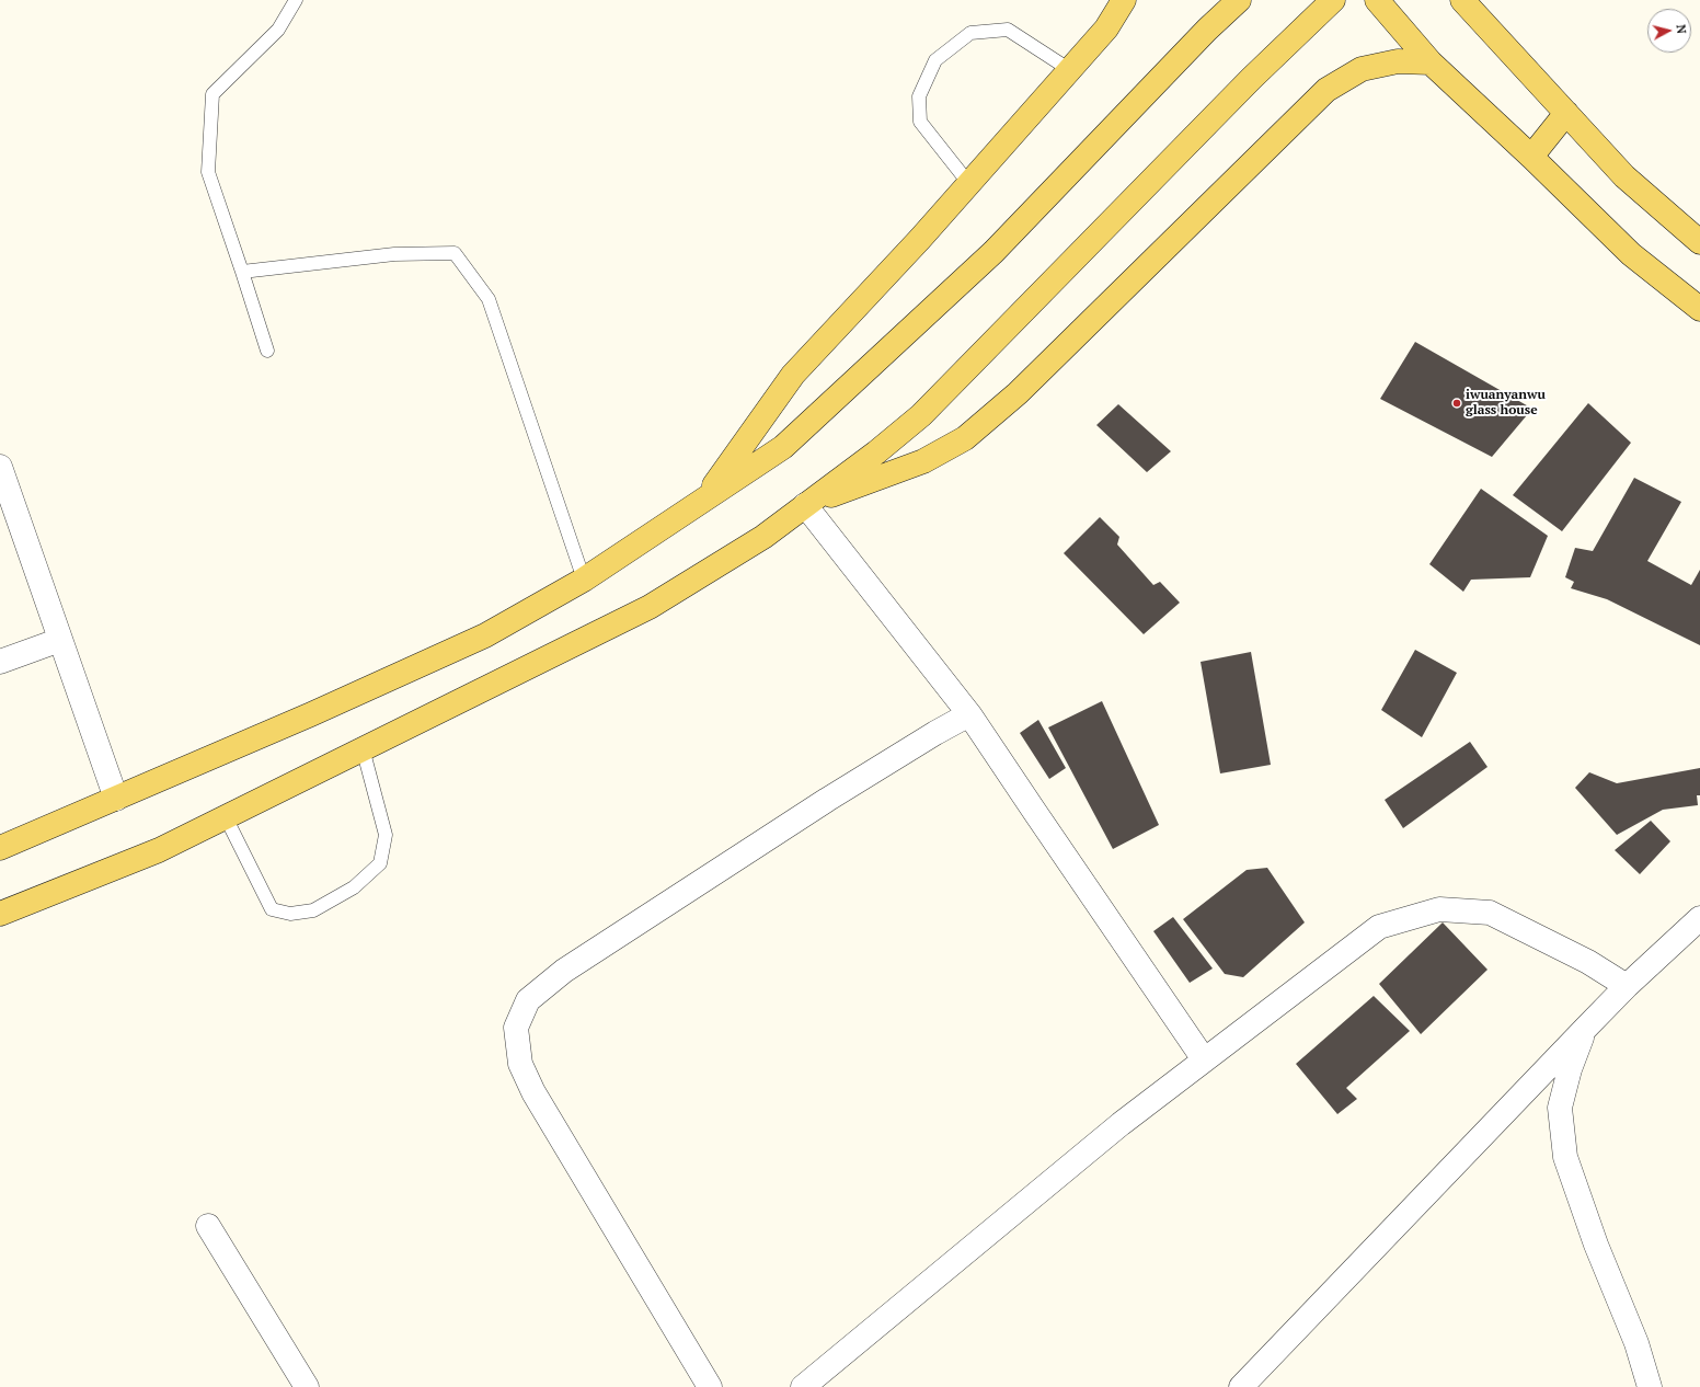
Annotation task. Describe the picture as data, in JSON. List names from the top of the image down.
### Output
{
  "places": ["iwuanyanwu glass house"],
  "north": "right"
}
